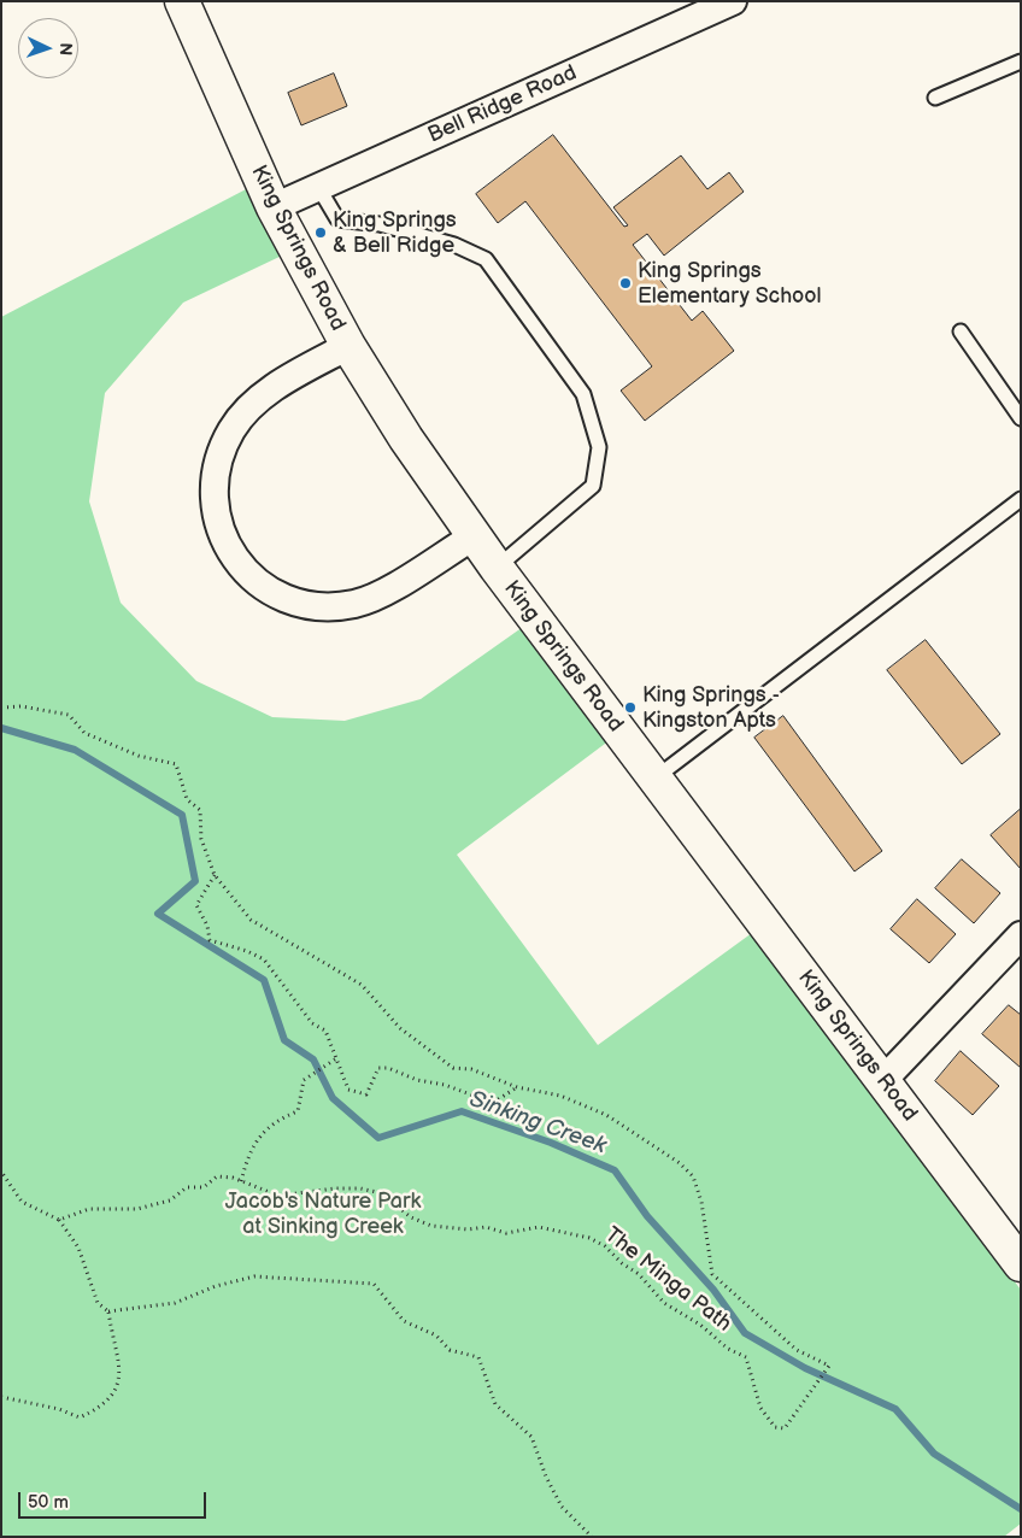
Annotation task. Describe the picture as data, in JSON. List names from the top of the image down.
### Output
{
  "streets": {
    "street": ["Bell Ridge Road", "King Springs Road"],
    "path": ["The Minga Path"]
  },
  "crossings": [
    ["Bell Ridge Road", "King Springs Road"]
  ],
  "water": ["Sinking Creek"],
  "parks": ["Jacob's Nature Park at Sinking Creek"],
  "places": ["King Springs & Bell Ridge", "King Springs Elementary School", "King Springs - Kingston Apts"],
  "scale_bar": "50 m",
  "north": "right"
}
